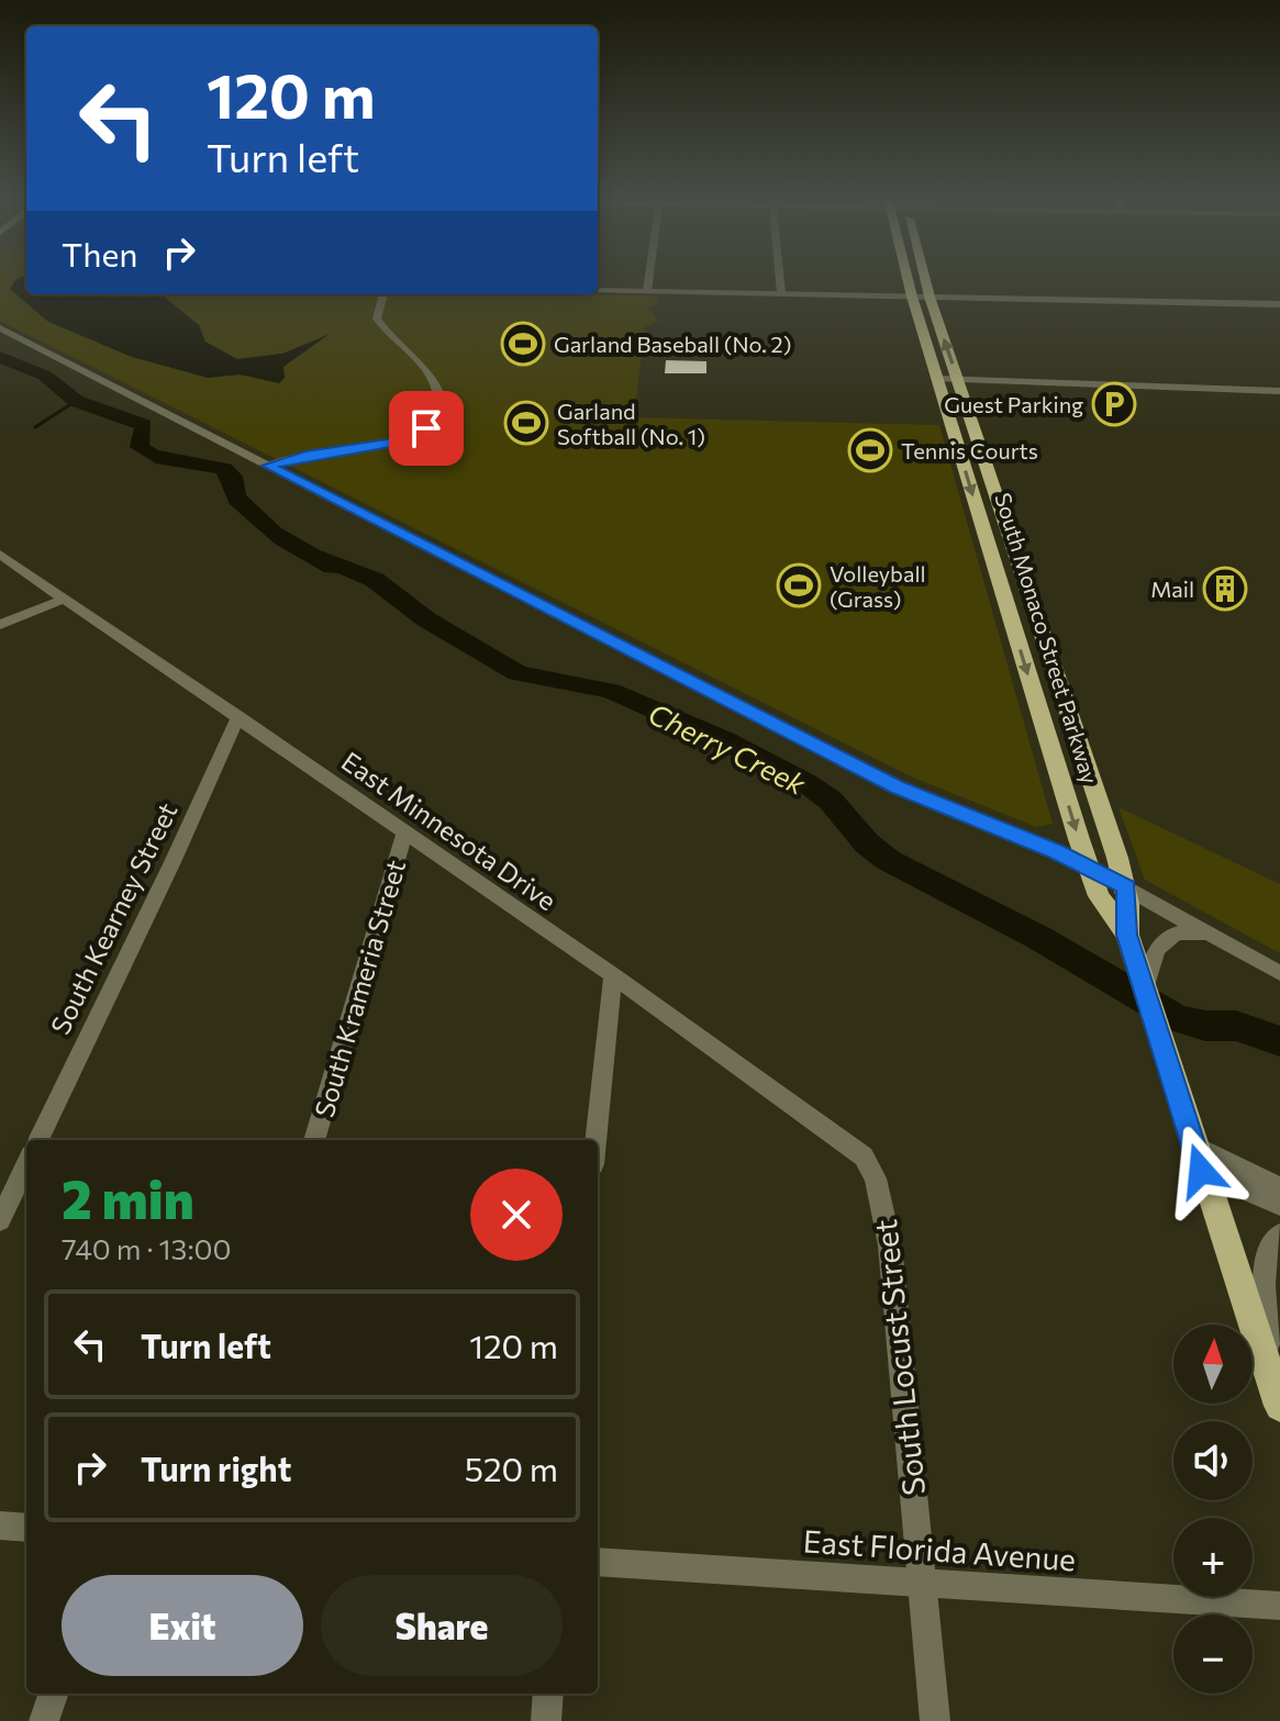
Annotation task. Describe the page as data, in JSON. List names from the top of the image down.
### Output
{
  "streets": {
    "main road": ["South Monaco Street Parkway"],
    "street": [
      "East Minnesota Drive",
      "South Kearney Street",
      "South Krameria Street",
      "South Locust Street",
      "East Florida Avenue"
    ]
  },
  "crossings": [
    ["East Minnesota Drive", "South Kearney Street"],
    ["East Minnesota Drive", "South Krameria Street"],
    ["East Minnesota Drive", "South Locust Street"],
    ["South Locust Street", "East Florida Avenue"]
  ],
  "water": ["Cherry Creek"],
  "places": {
    "sports": [
      "Garland Baseball (No. 2)",
      "Garland Softball (No. 1)",
      "Tennis Courts",
      "Volleyball (Grass)"
    ],
    "parking": ["Guest Parking"],
    "building": ["Mail"]
  },
  "north": "top",
  "page": {
    "turn": ["120 m", "Turn left"],
    "then": "Then",
    "heading": ["2 min", "740 m · 13:00"],
    "list": [
      {
        "name": "Turn left",
        "value": "120 m"
      },
      {
        "name": "Turn right",
        "value": "520 m"
      }
    ],
    "map_buttons": ["+", "−"],
    "buttons": ["Exit", "Share"]
  }
}
